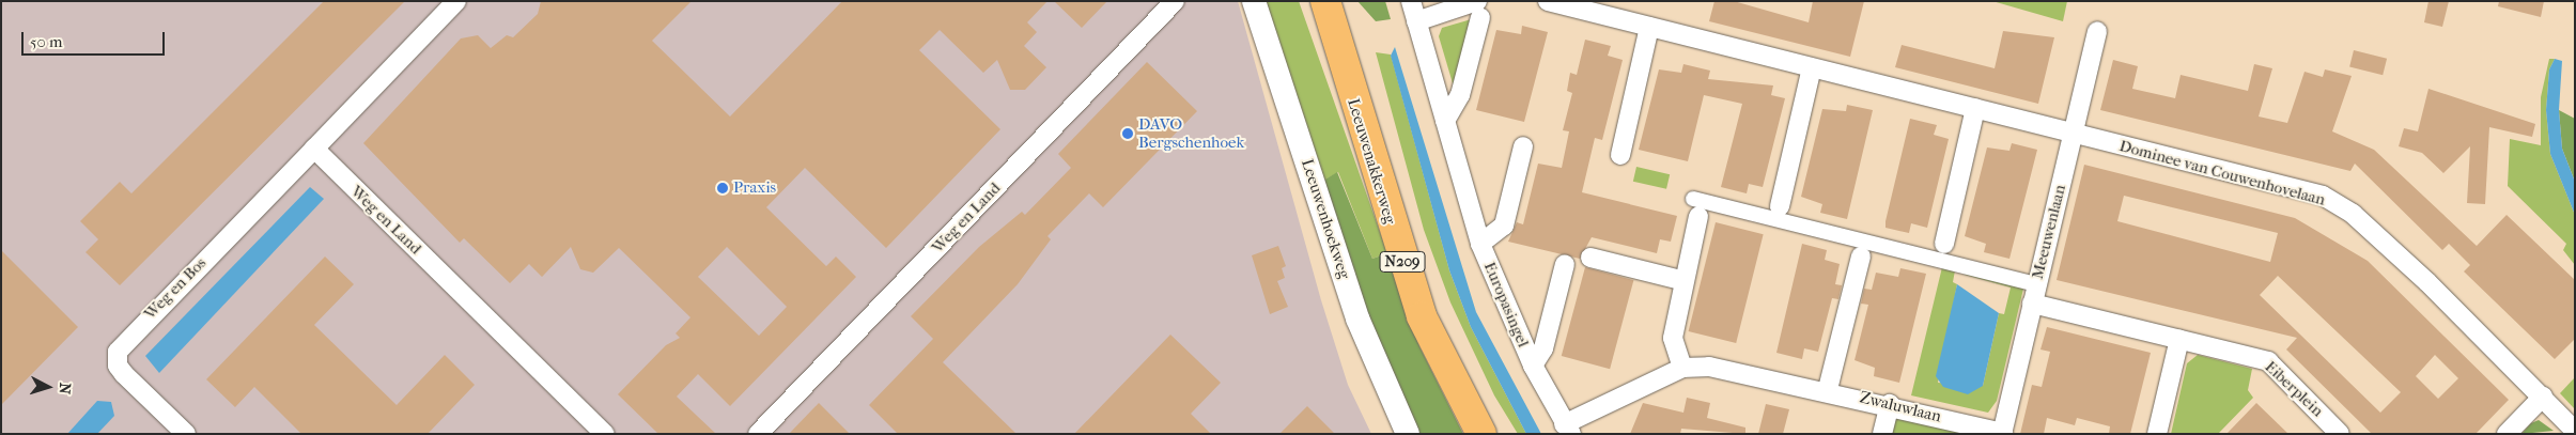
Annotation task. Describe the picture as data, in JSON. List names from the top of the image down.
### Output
{
  "streets": {
    "main road": ["Leeuwenakkerweg", "N209"],
    "street": [
      "Dominee van Couwenhovelaan",
      "Weg en Land",
      "Leeuwenhoekweg",
      "Meeuwenlaan",
      "Weg en Bos",
      "Europasingel",
      "Eiberplein",
      "Zwaluwlaan"
    ]
  },
  "crossings": [
    ["Dominee van Couwenhovelaan", "Meeuwenlaan"],
    ["Weg en Land", "Weg en Bos"],
    ["Meeuwenlaan", "Eiberplein"],
    ["Meeuwenlaan", "Zwaluwlaan"],
    ["Europasingel", "Zwaluwlaan"]
  ],
  "places": ["DAVO Bergschenhoek", "Praxis"],
  "scale_bar": "50 m",
  "north": "right"
}
